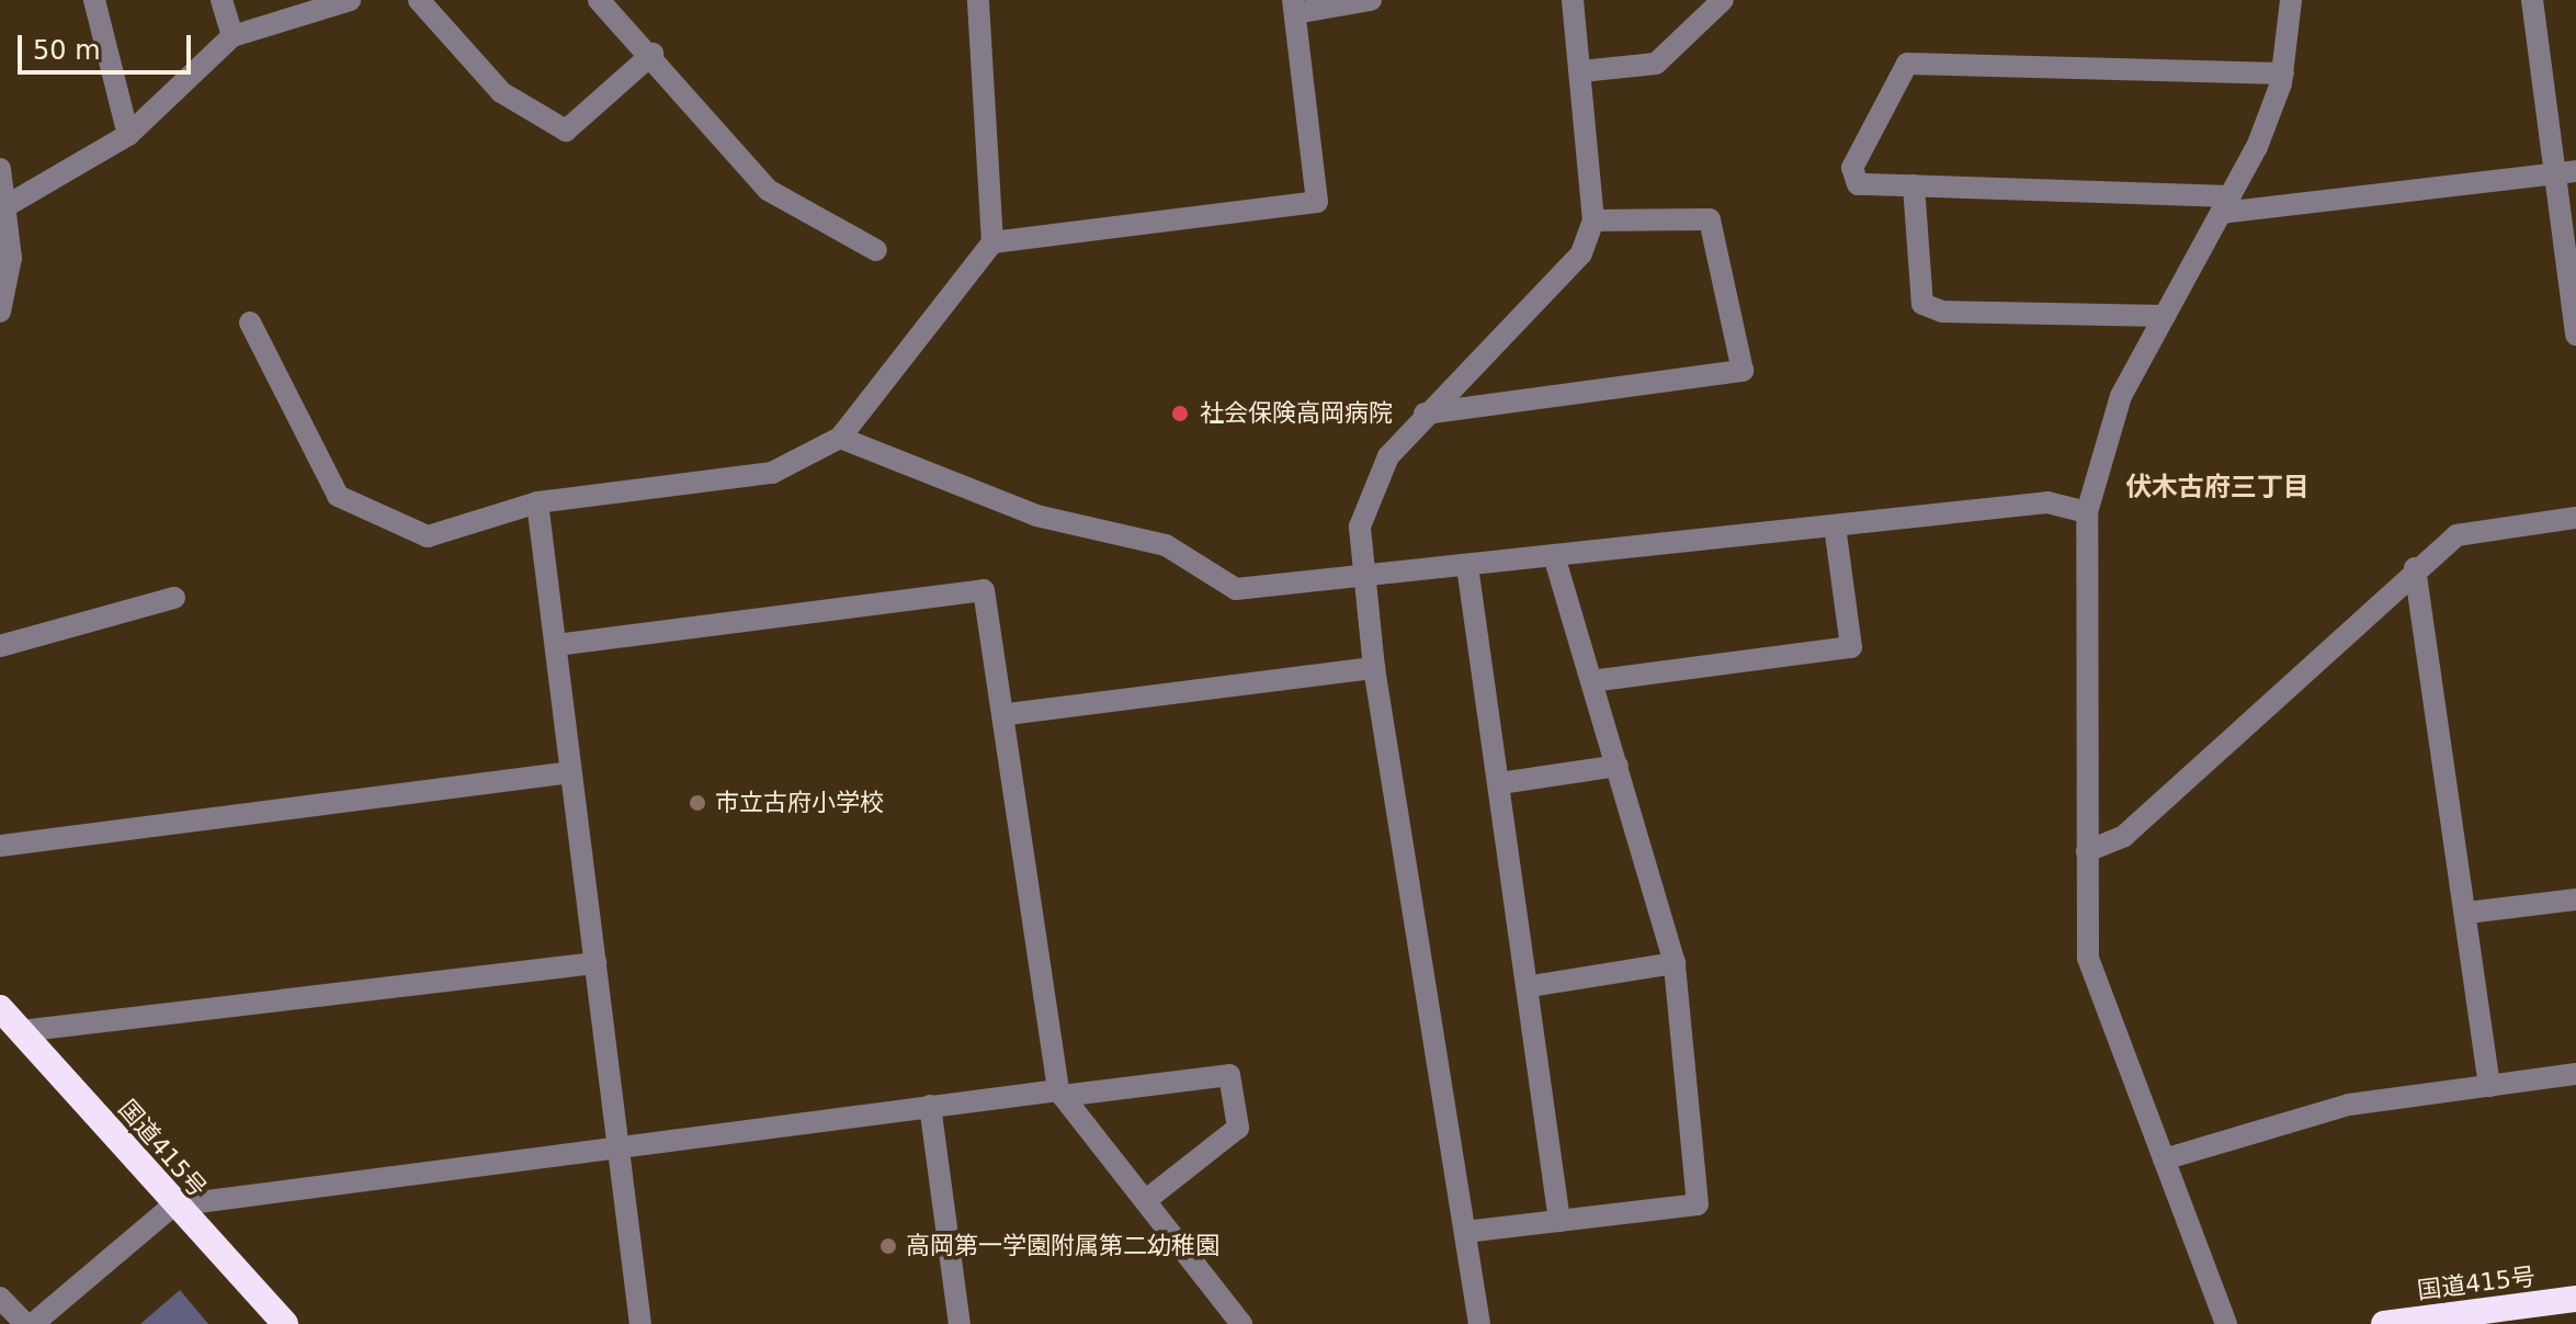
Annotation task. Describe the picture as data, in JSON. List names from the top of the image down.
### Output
{
  "streets": {
    "highway": ["国道415号"]
  },
  "districts": ["伏木古府三丁目"],
  "places": ["社会保険高岡病院", "市立古府小学校", "高岡第一学園附属第二幼稚園"],
  "scale_bar": "50 m"
}
